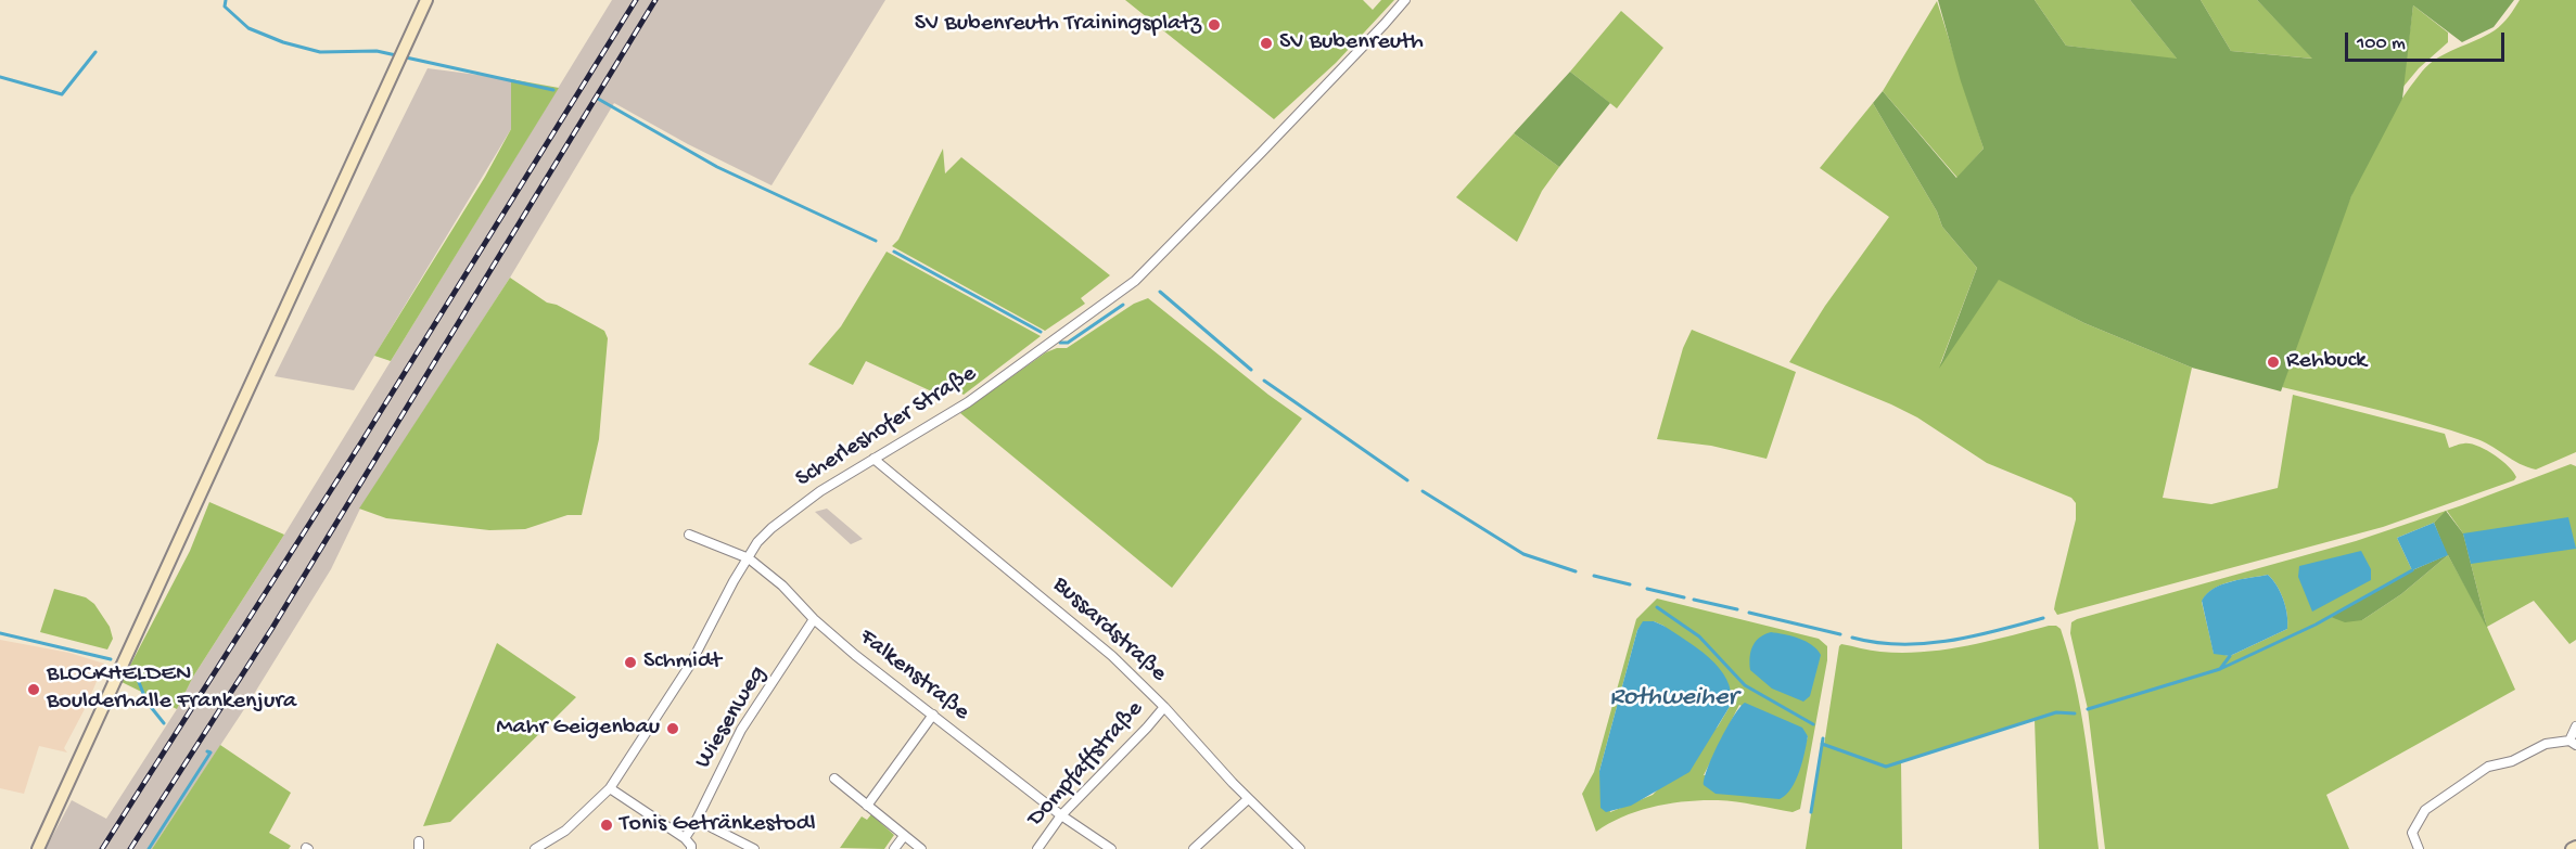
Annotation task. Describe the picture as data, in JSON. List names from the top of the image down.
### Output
{
  "streets": {
    "street": [
      "Scherleshofer Straße",
      "Bussardstraße",
      "Falkenstraße",
      "Wiesenweg",
      "Dompfaffstraße"
    ]
  },
  "crossings": [
    ["Scherleshofer Straße", "Bussardstraße"],
    ["Scherleshofer Straße", "Falkenstraße"],
    ["Bussardstraße", "Dompfaffstraße"],
    ["Falkenstraße", "Wiesenweg"],
    ["Falkenstraße", "Dompfaffstraße"]
  ],
  "water": ["Rothweiher"],
  "places": [
    "SV Bubenreuth Trainingsplatz",
    "SV Bubenreuth",
    "Rehbuck",
    "Schmidt",
    "BLOCKHELDEN Boulderhalle Frankenjura",
    "Mahr Geigenbau",
    "Tonis Getränkestodl"
  ],
  "scale_bar": "100 m"
}
